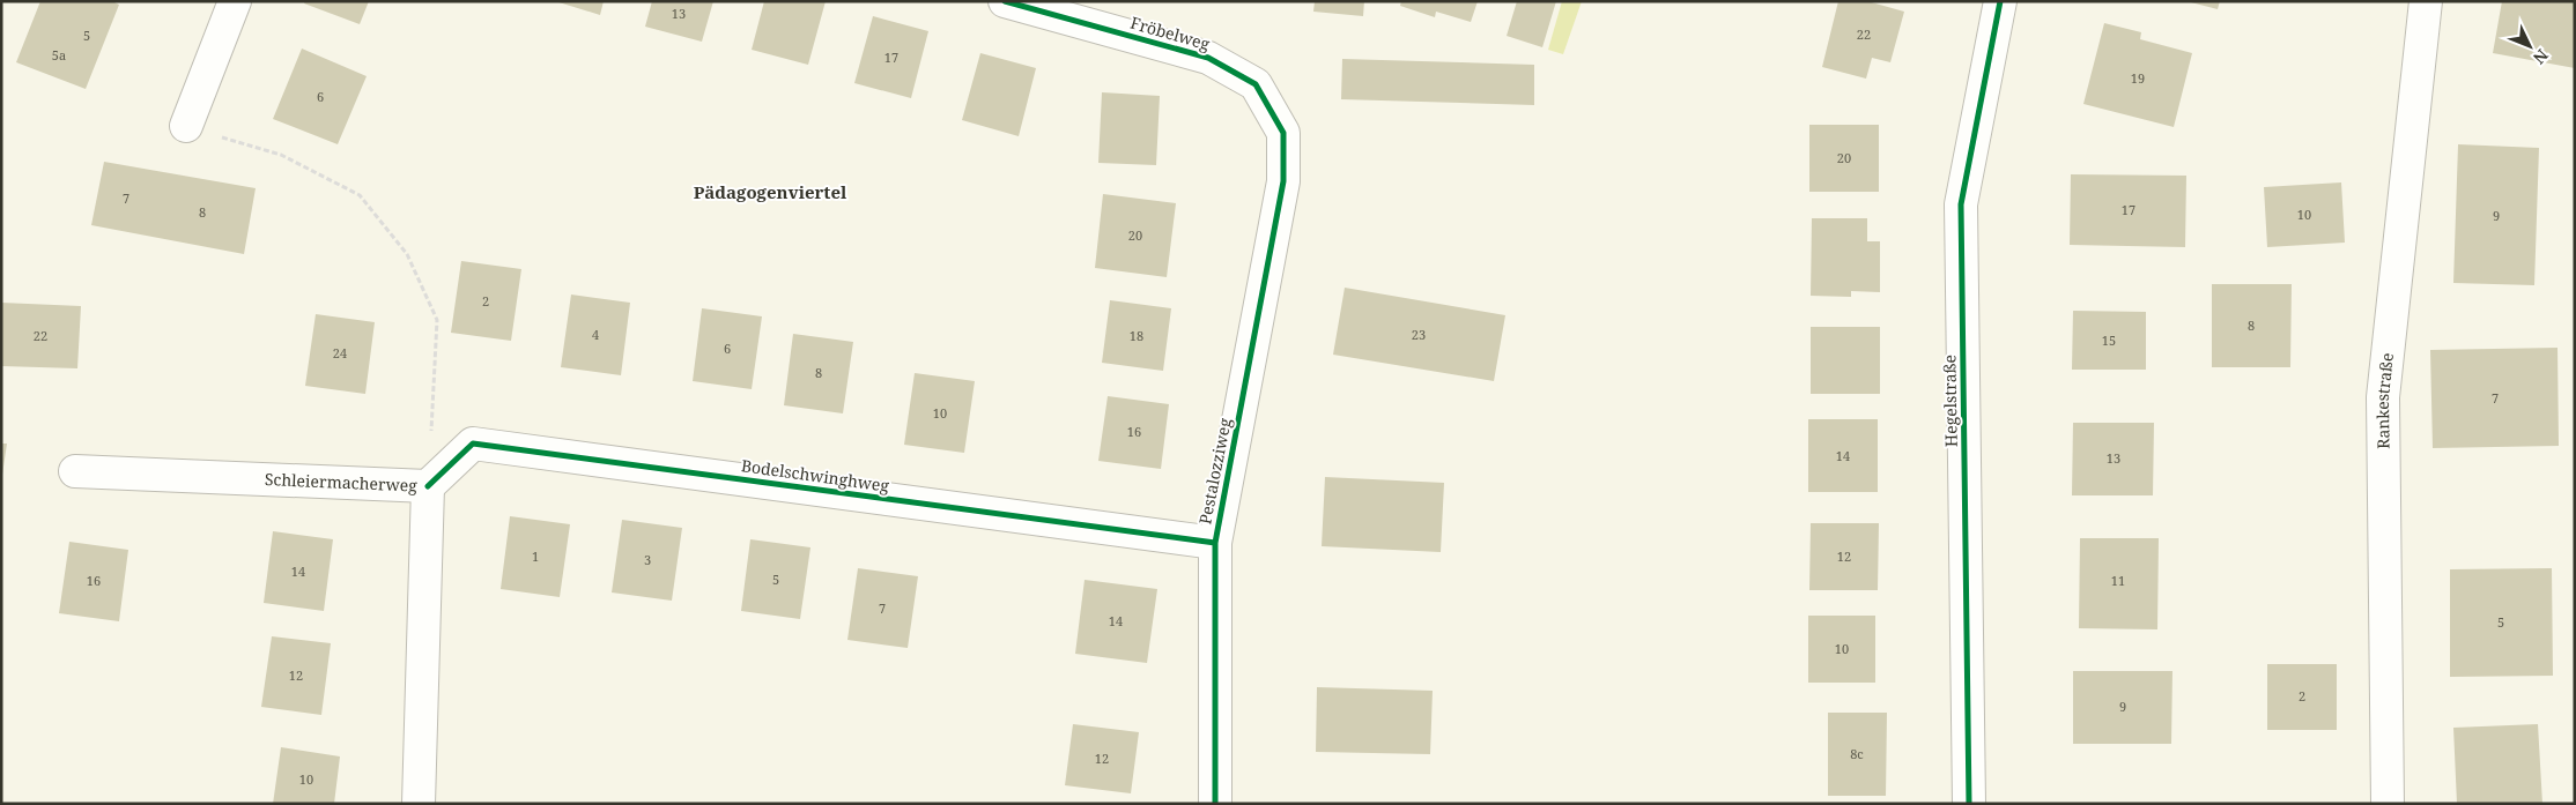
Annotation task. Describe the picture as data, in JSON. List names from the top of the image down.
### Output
{
  "streets": {
    "street": [
      "Fröbelweg",
      "Hegelstraße",
      "Rankestraße",
      "Pestalozziweg",
      "Bodelschwinghweg",
      "Schleiermacherweg"
    ]
  },
  "crossings": [
    ["Fröbelweg", "Pestalozziweg"],
    ["Pestalozziweg", "Bodelschwinghweg"],
    ["Bodelschwinghweg", "Schleiermacherweg"]
  ],
  "districts": ["Pädagogenviertel"],
  "house_numbers": [
    "13",
    "22",
    "5",
    "5a",
    "17",
    "19",
    "6",
    "20",
    "7",
    "17",
    "8",
    "10",
    "9",
    "20",
    "2",
    "8",
    "4",
    "23",
    "22",
    "18",
    "15",
    "6",
    "24",
    "8",
    "7",
    "10",
    "16",
    "14",
    "13",
    "1",
    "12",
    "3",
    "14",
    "5",
    "16",
    "11",
    "7",
    "14",
    "5",
    "10",
    "12",
    "2",
    "9",
    "8c",
    "12",
    "10"
  ],
  "north": "bottom right"
}
